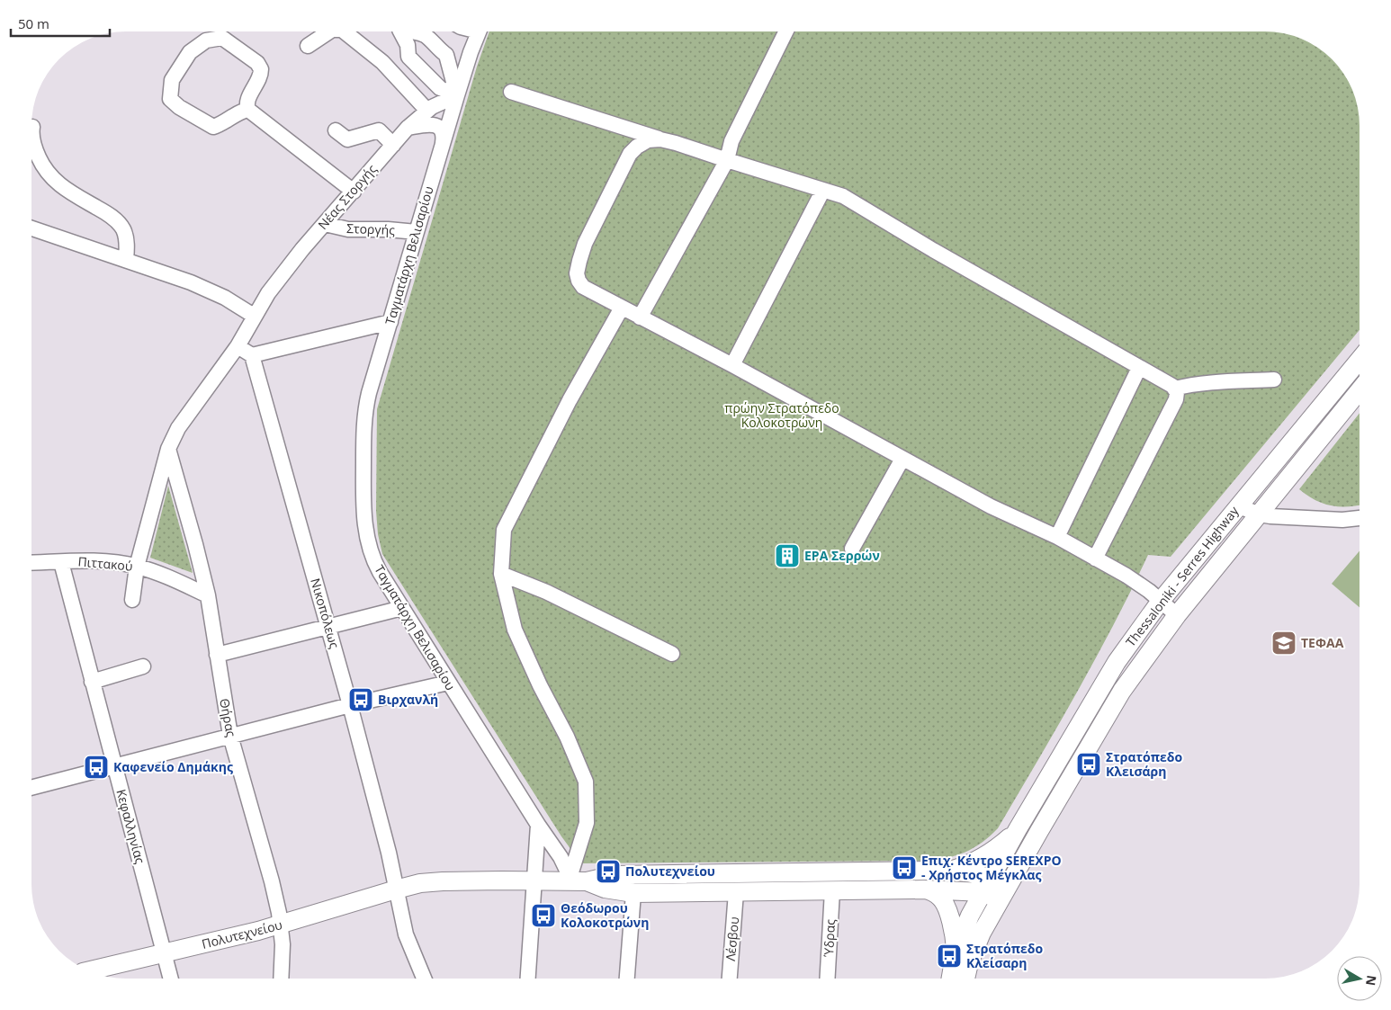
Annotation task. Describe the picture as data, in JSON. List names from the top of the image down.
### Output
{
  "streets": {
    "main road": ["Thessaloniki - Serres Highway", "Πολυτεχνείου"],
    "street": [
      "Νέας Στοργής",
      "Στοργής",
      "Ταγματάρχη Βελισαρίου",
      "Πιττακού",
      "Νικοπόλεως",
      "Θήρας",
      "Κεφαλληνίας",
      "Ύδρας",
      "Λέσβου"
    ]
  },
  "crossings": [
    ["Νέας Στοργής", "Στοργής"],
    ["Νέας Στοργής", "Ταγματάρχη Βελισαρίου"],
    ["Νέας Στοργής", "Πιττακού"],
    ["Νέας Στοργής", "Θήρας"],
    ["Στοργής", "Ταγματάρχη Βελισαρίου"],
    ["Ταγματάρχη Βελισαρίου", "Πολυτεχνείου"],
    ["Πιττακού", "Θήρας"],
    ["Πιττακού", "Κεφαλληνίας"],
    ["Thessaloniki - Serres Highway", "Πολυτεχνείου"],
    ["Νικοπόλεως", "Πολυτεχνείου"],
    ["Θήρας", "Πολυτεχνείου"],
    ["Κεφαλληνίας", "Πολυτεχνείου"],
    ["Πολυτεχνείου", "Ύδρας"],
    ["Πολυτεχνείου", "Λέσβου"]
  ],
  "parks": ["πρώην Στρατόπεδο Κολοκοτρώνη"],
  "places": {
    "building": ["ΕΡΑ Σερρών"],
    "school or university": ["ΤΕΦΑΑ"],
    "bus stop": [
      "Βιρχανλή",
      "Στρατόπεδο Κλεισάρη",
      "Καφενείο Δημάκης",
      "Επιχ. Κέντρο SEREXPO - Χρήστος Μέγκλας",
      "Πολυτεχνείου",
      "Θεόδωρου Κολοκοτρώνη",
      "Στρατόπεδο Κλείσαρη"
    ]
  },
  "scale_bar": "50 m",
  "north": "right"
}
